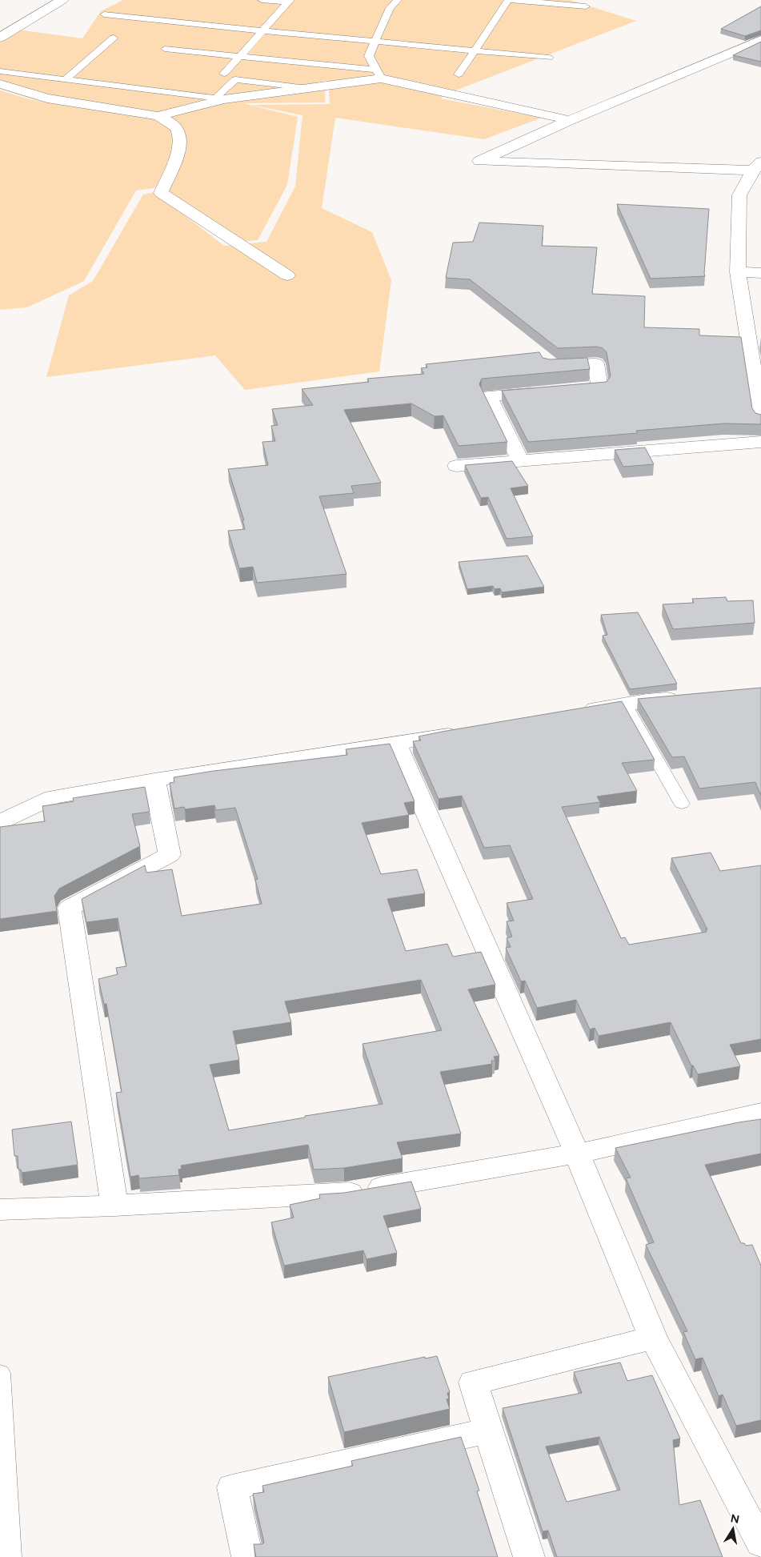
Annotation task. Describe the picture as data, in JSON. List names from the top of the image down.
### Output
{
  "north": "top"
}
